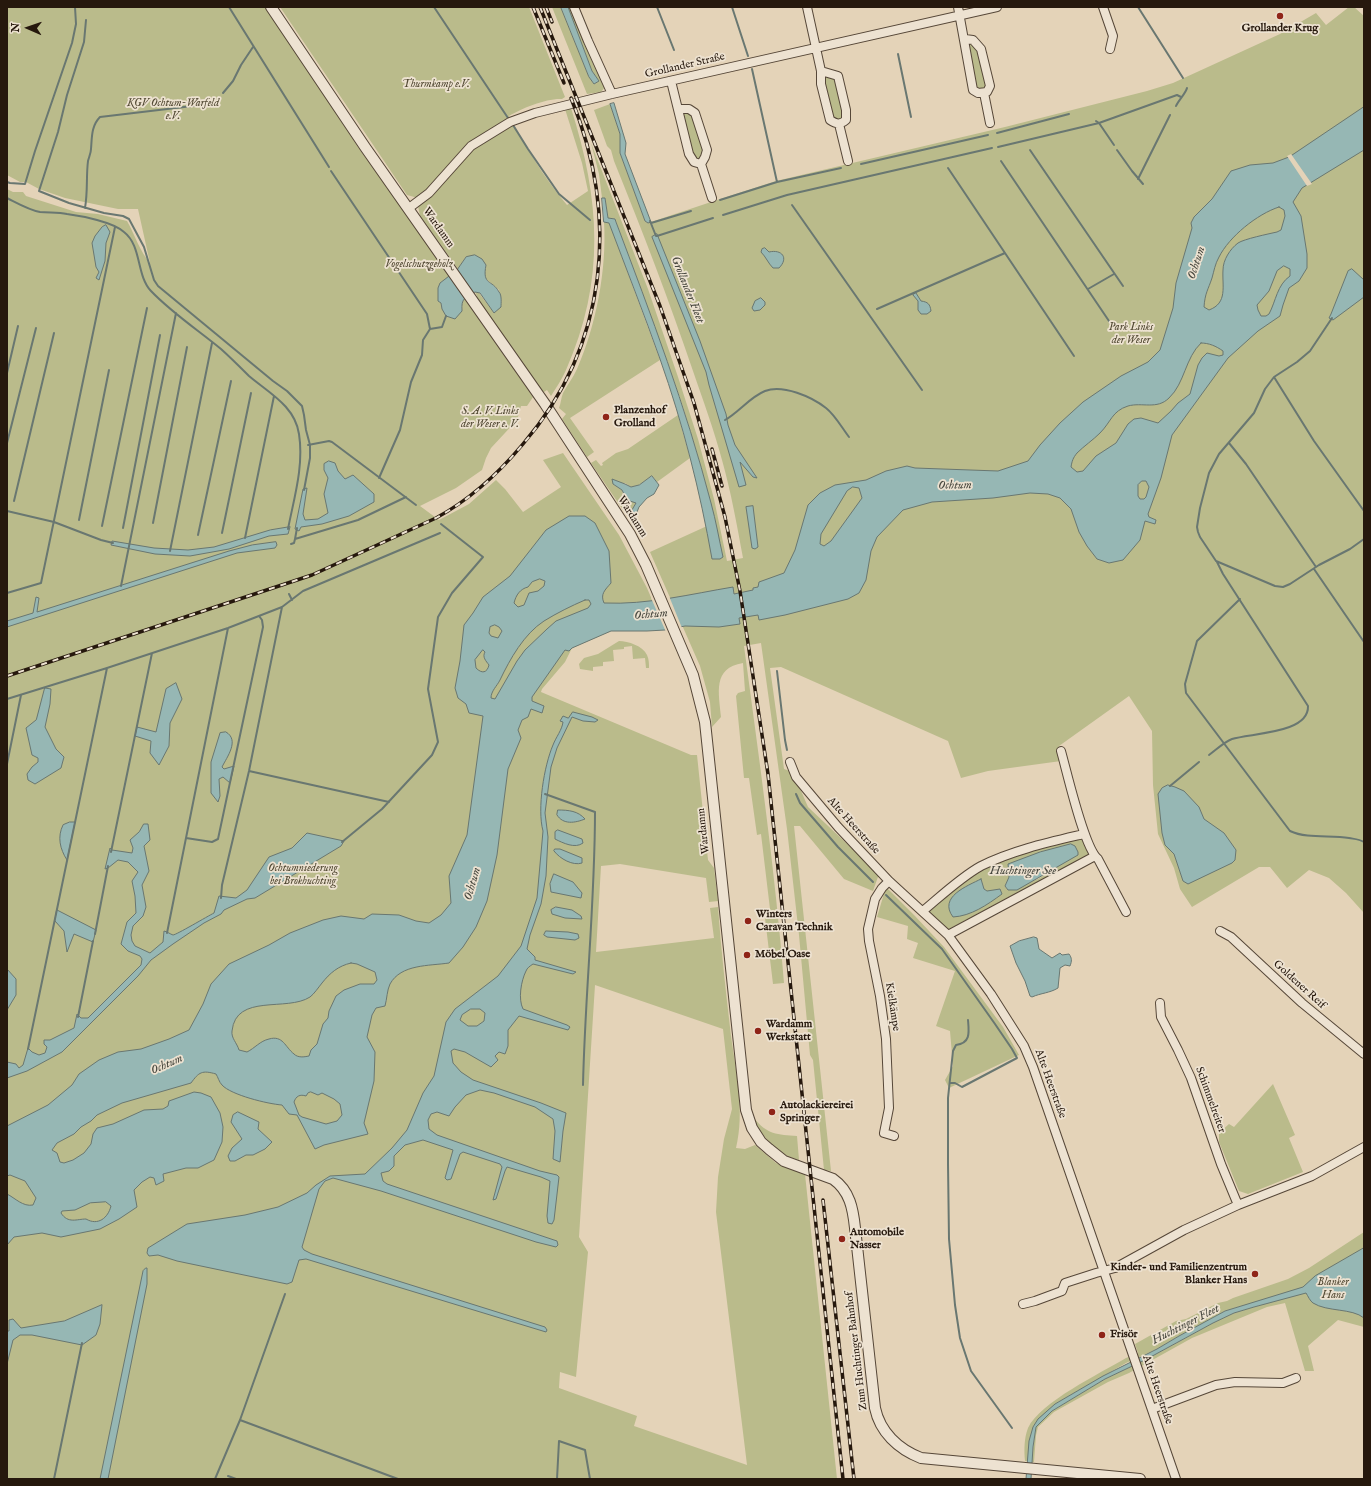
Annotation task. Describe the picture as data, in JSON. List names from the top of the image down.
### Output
{
  "streets": {
    "street": [
      "Grollander Straße",
      "Wardamm",
      "Alte Heerstraße",
      "Goldener Reif",
      "Kielkämpe",
      "Schimmelreiter",
      "Zum Huchtinger Bahnhof"
    ]
  },
  "crossings": [
    ["Grollander Straße", "Wardamm"],
    ["Wardamm", "Zum Huchtinger Bahnhof"],
    ["Alte Heerstraße", "Kielkämpe"]
  ],
  "water": [
    "Ochtum",
    "Grollander Fleet",
    "Huchtinger See",
    "Huchtinger Fleet"
  ],
  "parks": [
    "Thurmkamp e.V.",
    "KGV Ochtum-Warfeld e.V.",
    "Vogelschutzgehölz",
    "Park Links der Weser",
    "S. A. V. Links der Weser e. V.",
    "Ochtumniederung bei Brokhuchting",
    "Blanker Hans"
  ],
  "places": [
    "Grollander Krug",
    "Planzenhof Grolland",
    "Winters Caravan Technik",
    "Möbel Oase",
    "Wardamm Werkstatt",
    "Autolackiereirei Springer",
    "Automobile Nasser",
    "Kinder- und Familienzentrum Blanker Hans",
    "Frisör"
  ],
  "north": "left"
}
